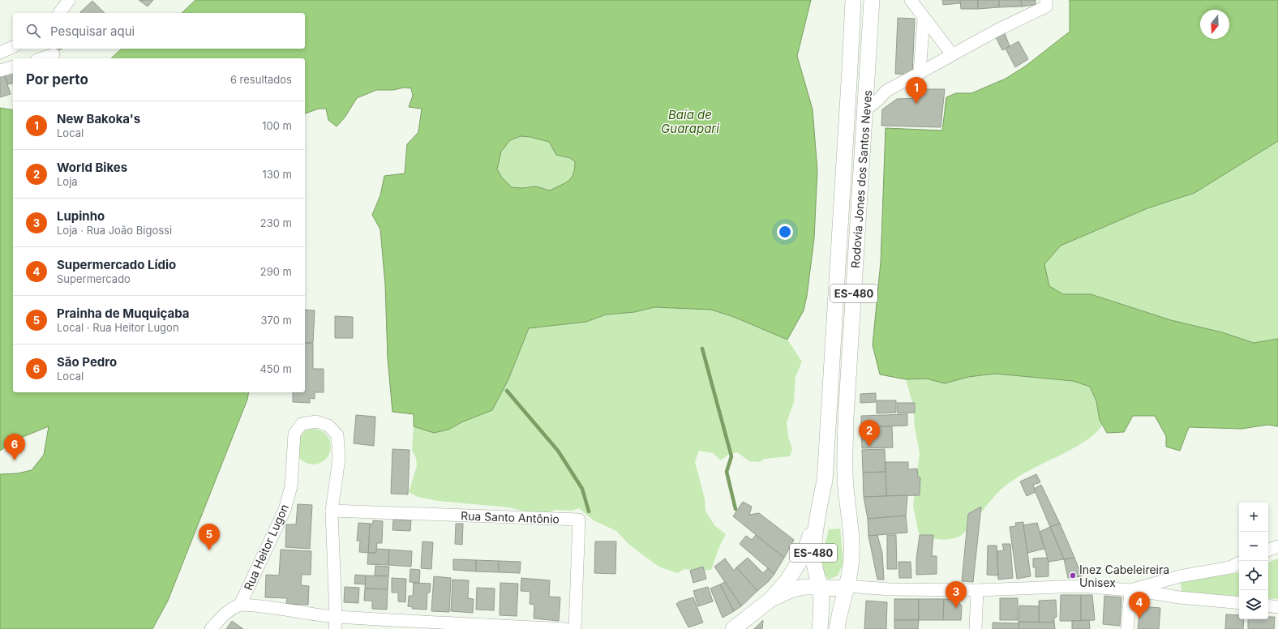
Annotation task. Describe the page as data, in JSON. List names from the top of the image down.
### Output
{
  "streets": {
    "main road": ["Rodovia Jones dos Santos Neves", "ES-480"],
    "street": ["Rua Santo Antônio", "Rua Heitor Lugon"]
  },
  "crossings": [
    ["Rua Santo Antônio", "Rua Heitor Lugon"]
  ],
  "water": ["Baía de Guarapari"],
  "places": ["Inez Cabeleireira Unisex"],
  "north": "bottom",
  "page": {
    "search": "Pesquisar aqui",
    "heading": ["Por perto", "6 resultados"],
    "pins": [
      "1",
      "2",
      "6",
      "5",
      "3",
      "4"
    ],
    "list": [
      {
        "mark": "1",
        "name": "New Bakoka's",
        "note": "Local",
        "value": "100 m"
      },
      {
        "mark": "2",
        "name": "World Bikes",
        "note": "Loja",
        "value": "130 m"
      },
      {
        "mark": "3",
        "name": "Lupinho",
        "note": "Loja · Rua João Bigossi",
        "value": "230 m"
      },
      {
        "mark": "4",
        "name": "Supermercado Lídio",
        "note": "Supermercado",
        "value": "290 m"
      },
      {
        "mark": "5",
        "name": "Prainha de Muquiçaba",
        "note": "Local · Rua Heitor Lugon",
        "value": "370 m"
      },
      {
        "mark": "6",
        "name": "São Pedro",
        "note": "Local",
        "value": "450 m"
      }
    ],
    "map_buttons": ["+", "−"]
  }
}
